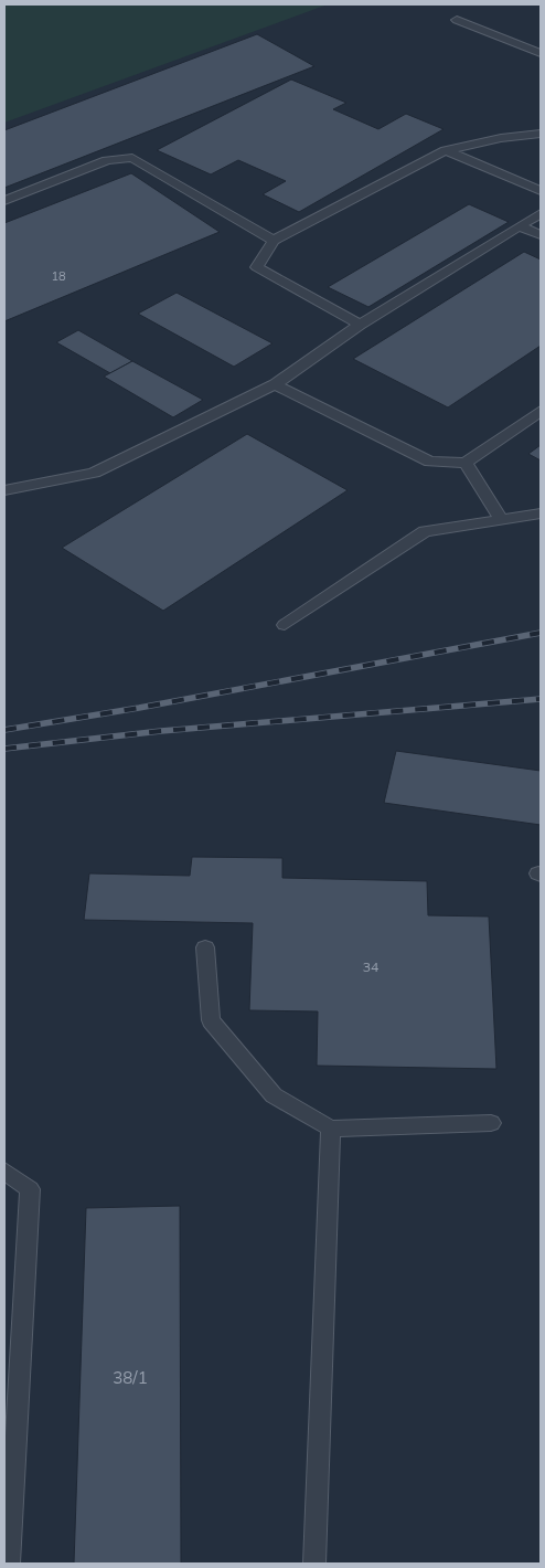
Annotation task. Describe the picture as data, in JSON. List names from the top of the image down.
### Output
{
  "house_numbers": ["18", "34", "38/1"]
}
